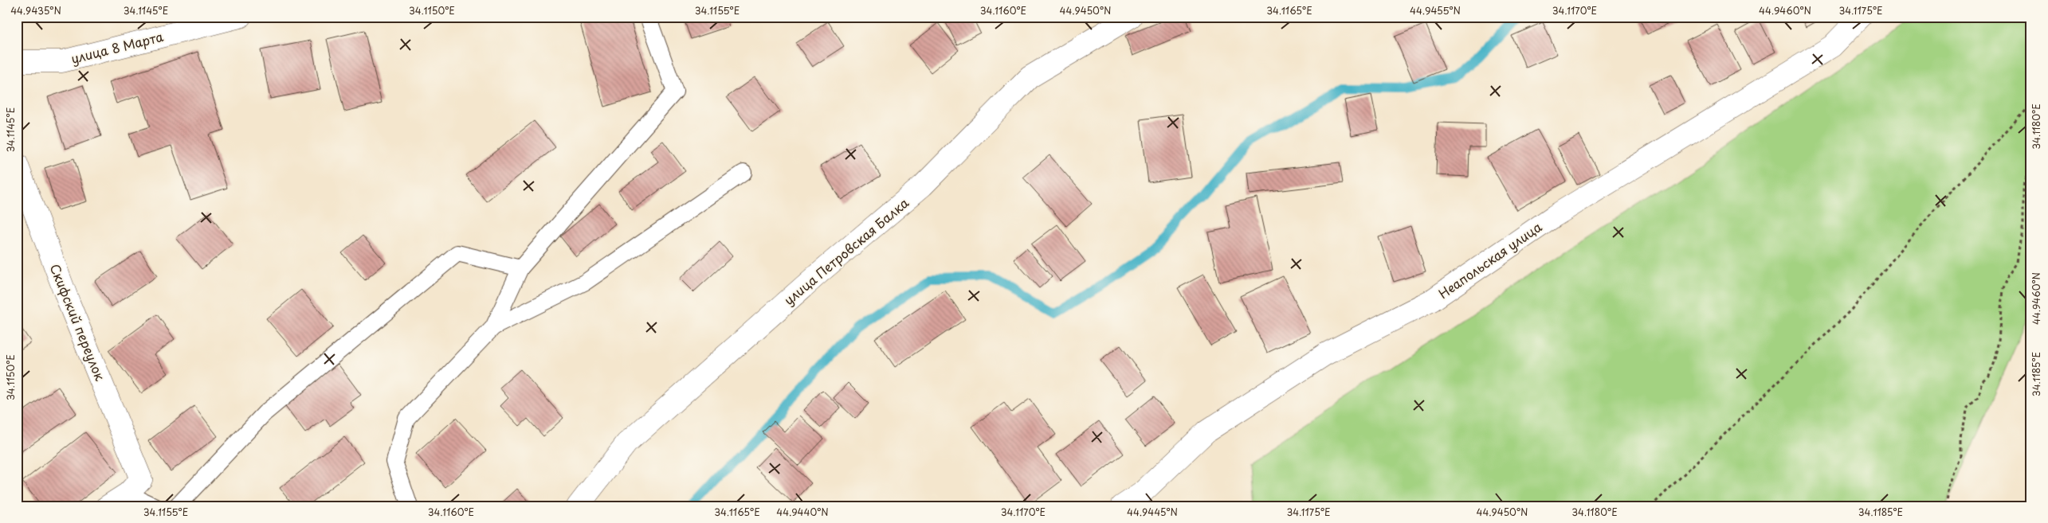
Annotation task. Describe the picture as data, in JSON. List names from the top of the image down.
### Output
{
  "streets": {
    "street": [
      "улица 8 Марта",
      "улица Петровская Балка",
      "Неапольская улица",
      "Скифский переулок"
    ]
  },
  "coordinates": [
    "44.9435°N",
    "34.1145°E",
    "34.1150°E",
    "34.1155°E",
    "34.1160°E",
    "44.9450°N",
    "34.1165°E",
    "44.9455°N",
    "34.1170°E",
    "44.9460°N",
    "34.1175°E",
    "34.1180°E",
    "34.1185°E",
    "44.9440°N",
    "44.9445°N"
  ]
}
